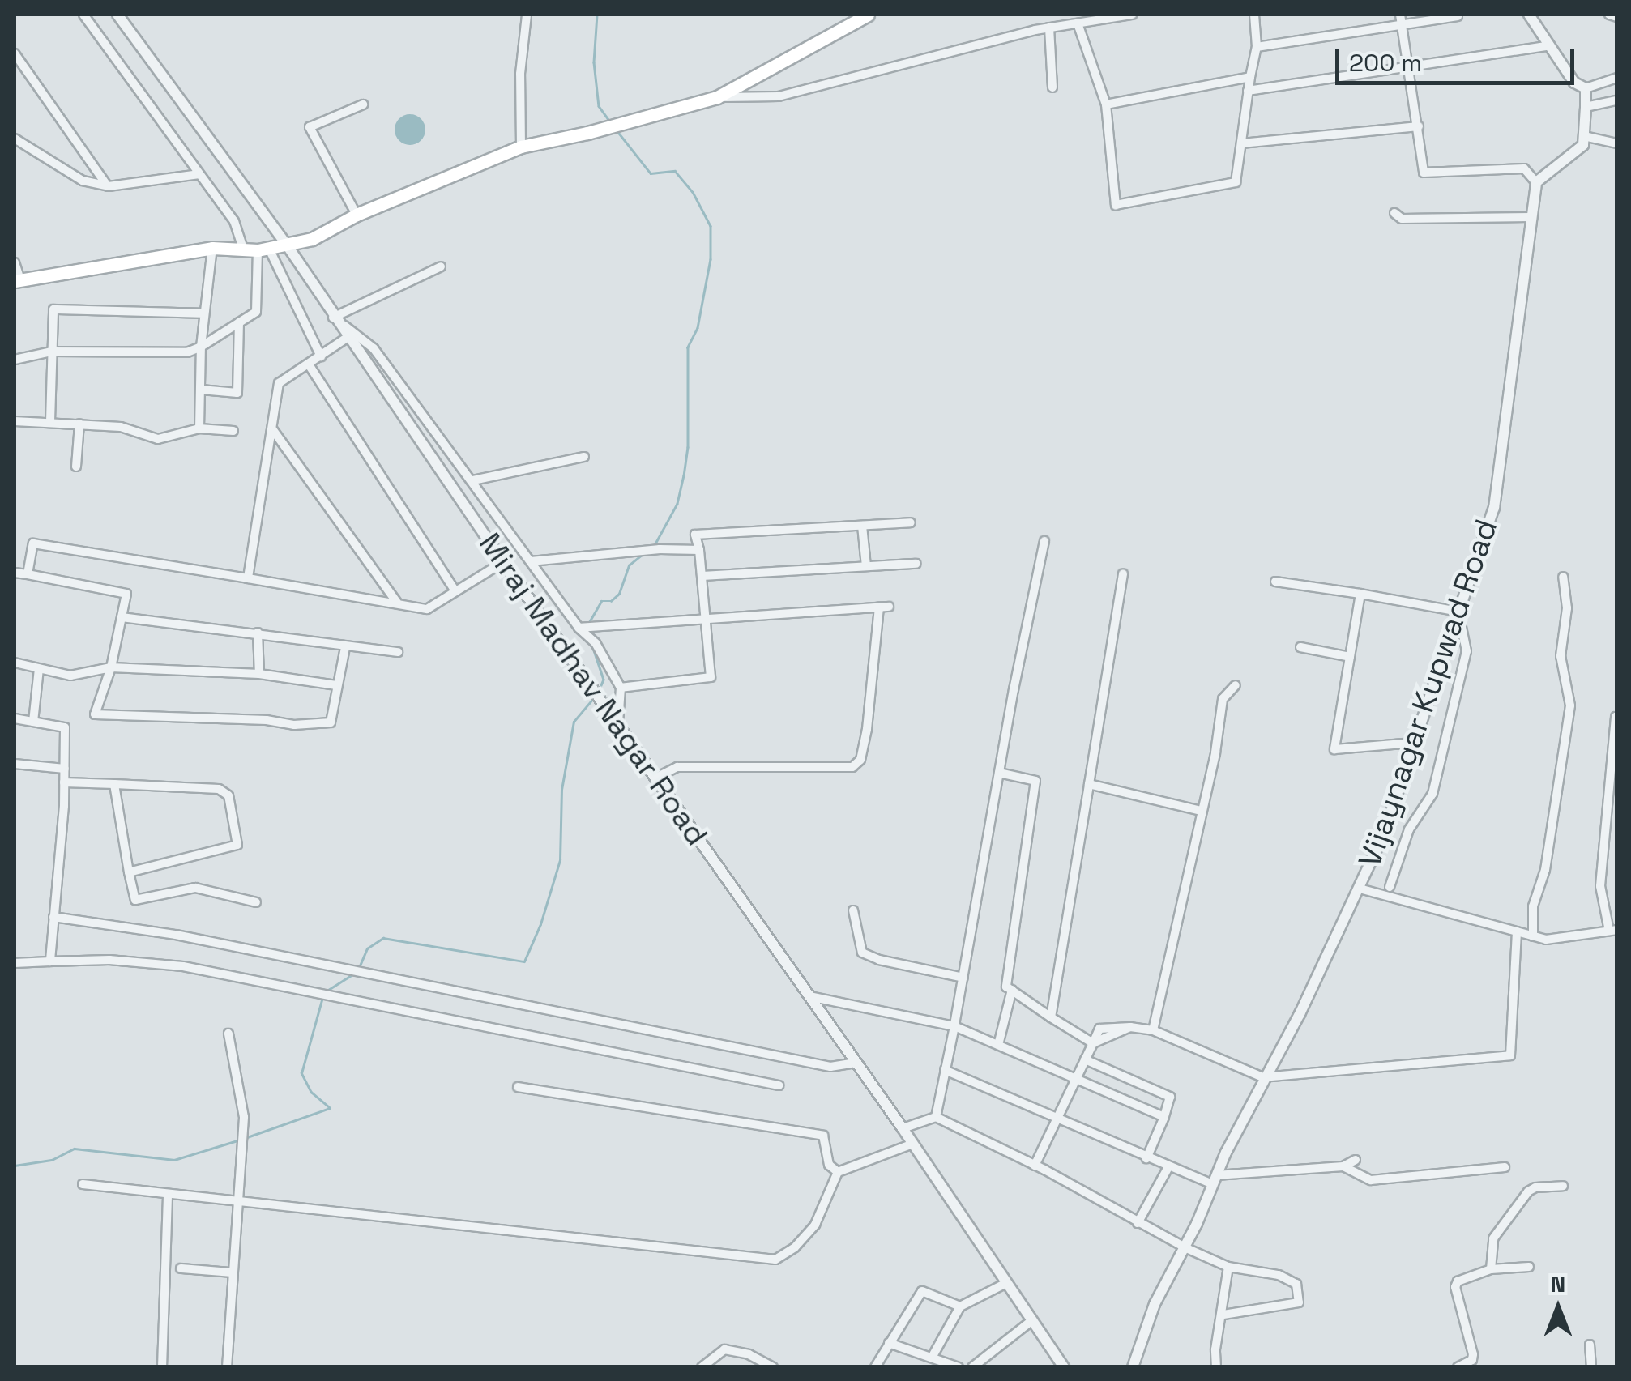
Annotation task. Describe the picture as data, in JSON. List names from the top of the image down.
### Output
{
  "streets": {
    "street": ["Miraj Madhav Nagar Road", "Vijaynagar Kupwad Road"]
  },
  "scale_bar": "200 m",
  "north": "top"
}
